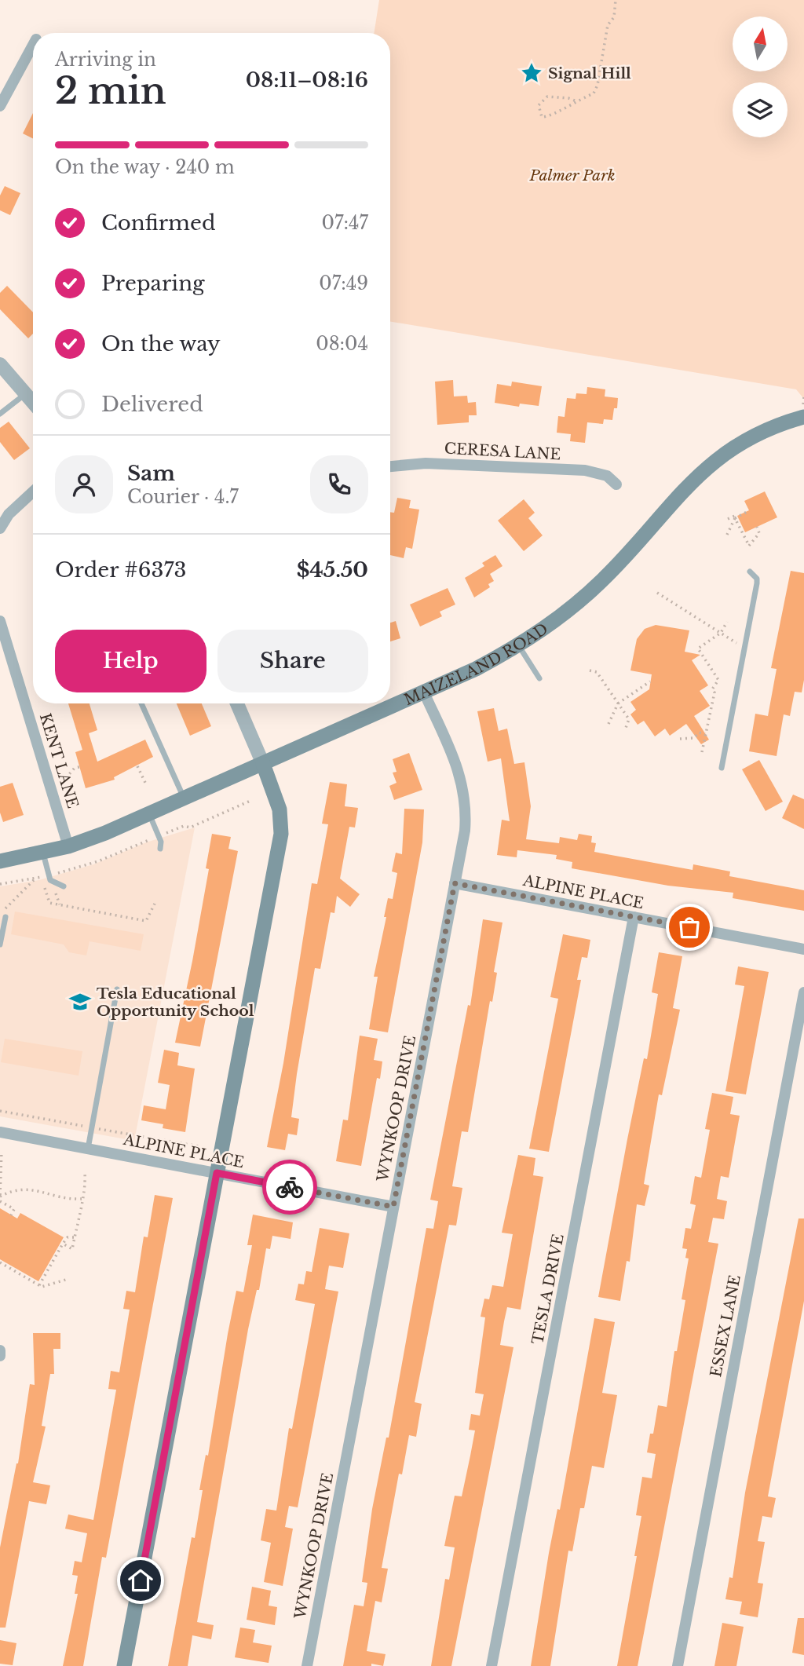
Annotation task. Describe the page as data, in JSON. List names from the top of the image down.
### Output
{
  "streets": {
    "main road": ["MAIZELAND ROAD"],
    "street": [
      "CERESA LANE",
      "KENT LANE",
      "ALPINE PLACE",
      "WYNKOOP DRIVE",
      "TESLA DRIVE",
      "ESSEX LANE"
    ]
  },
  "crossings": [
    ["MAIZELAND ROAD", "KENT LANE"],
    ["MAIZELAND ROAD", "WYNKOOP DRIVE"],
    ["ALPINE PLACE", "WYNKOOP DRIVE"],
    ["ALPINE PLACE", "TESLA DRIVE"]
  ],
  "parks": ["Palmer Park"],
  "places": {
    "place": ["Signal Hill"],
    "school or university": ["Tesla Educational Opportunity School"]
  },
  "north": "top",
  "page": {
    "heading": ["2 min", "Arriving in", "08:11–08:16"],
    "panel": [
      "Sam",
      "Courier · 4.7",
      "Order #6373",
      "$45.50"
    ],
    "bar": "On the way · 240 m",
    "list": [
      ["Confirmed", "07:47"],
      ["Preparing", "07:49"],
      ["On the way", "08:04"],
      "Delivered"
    ],
    "buttons": ["Help", "Share"]
  }
}
